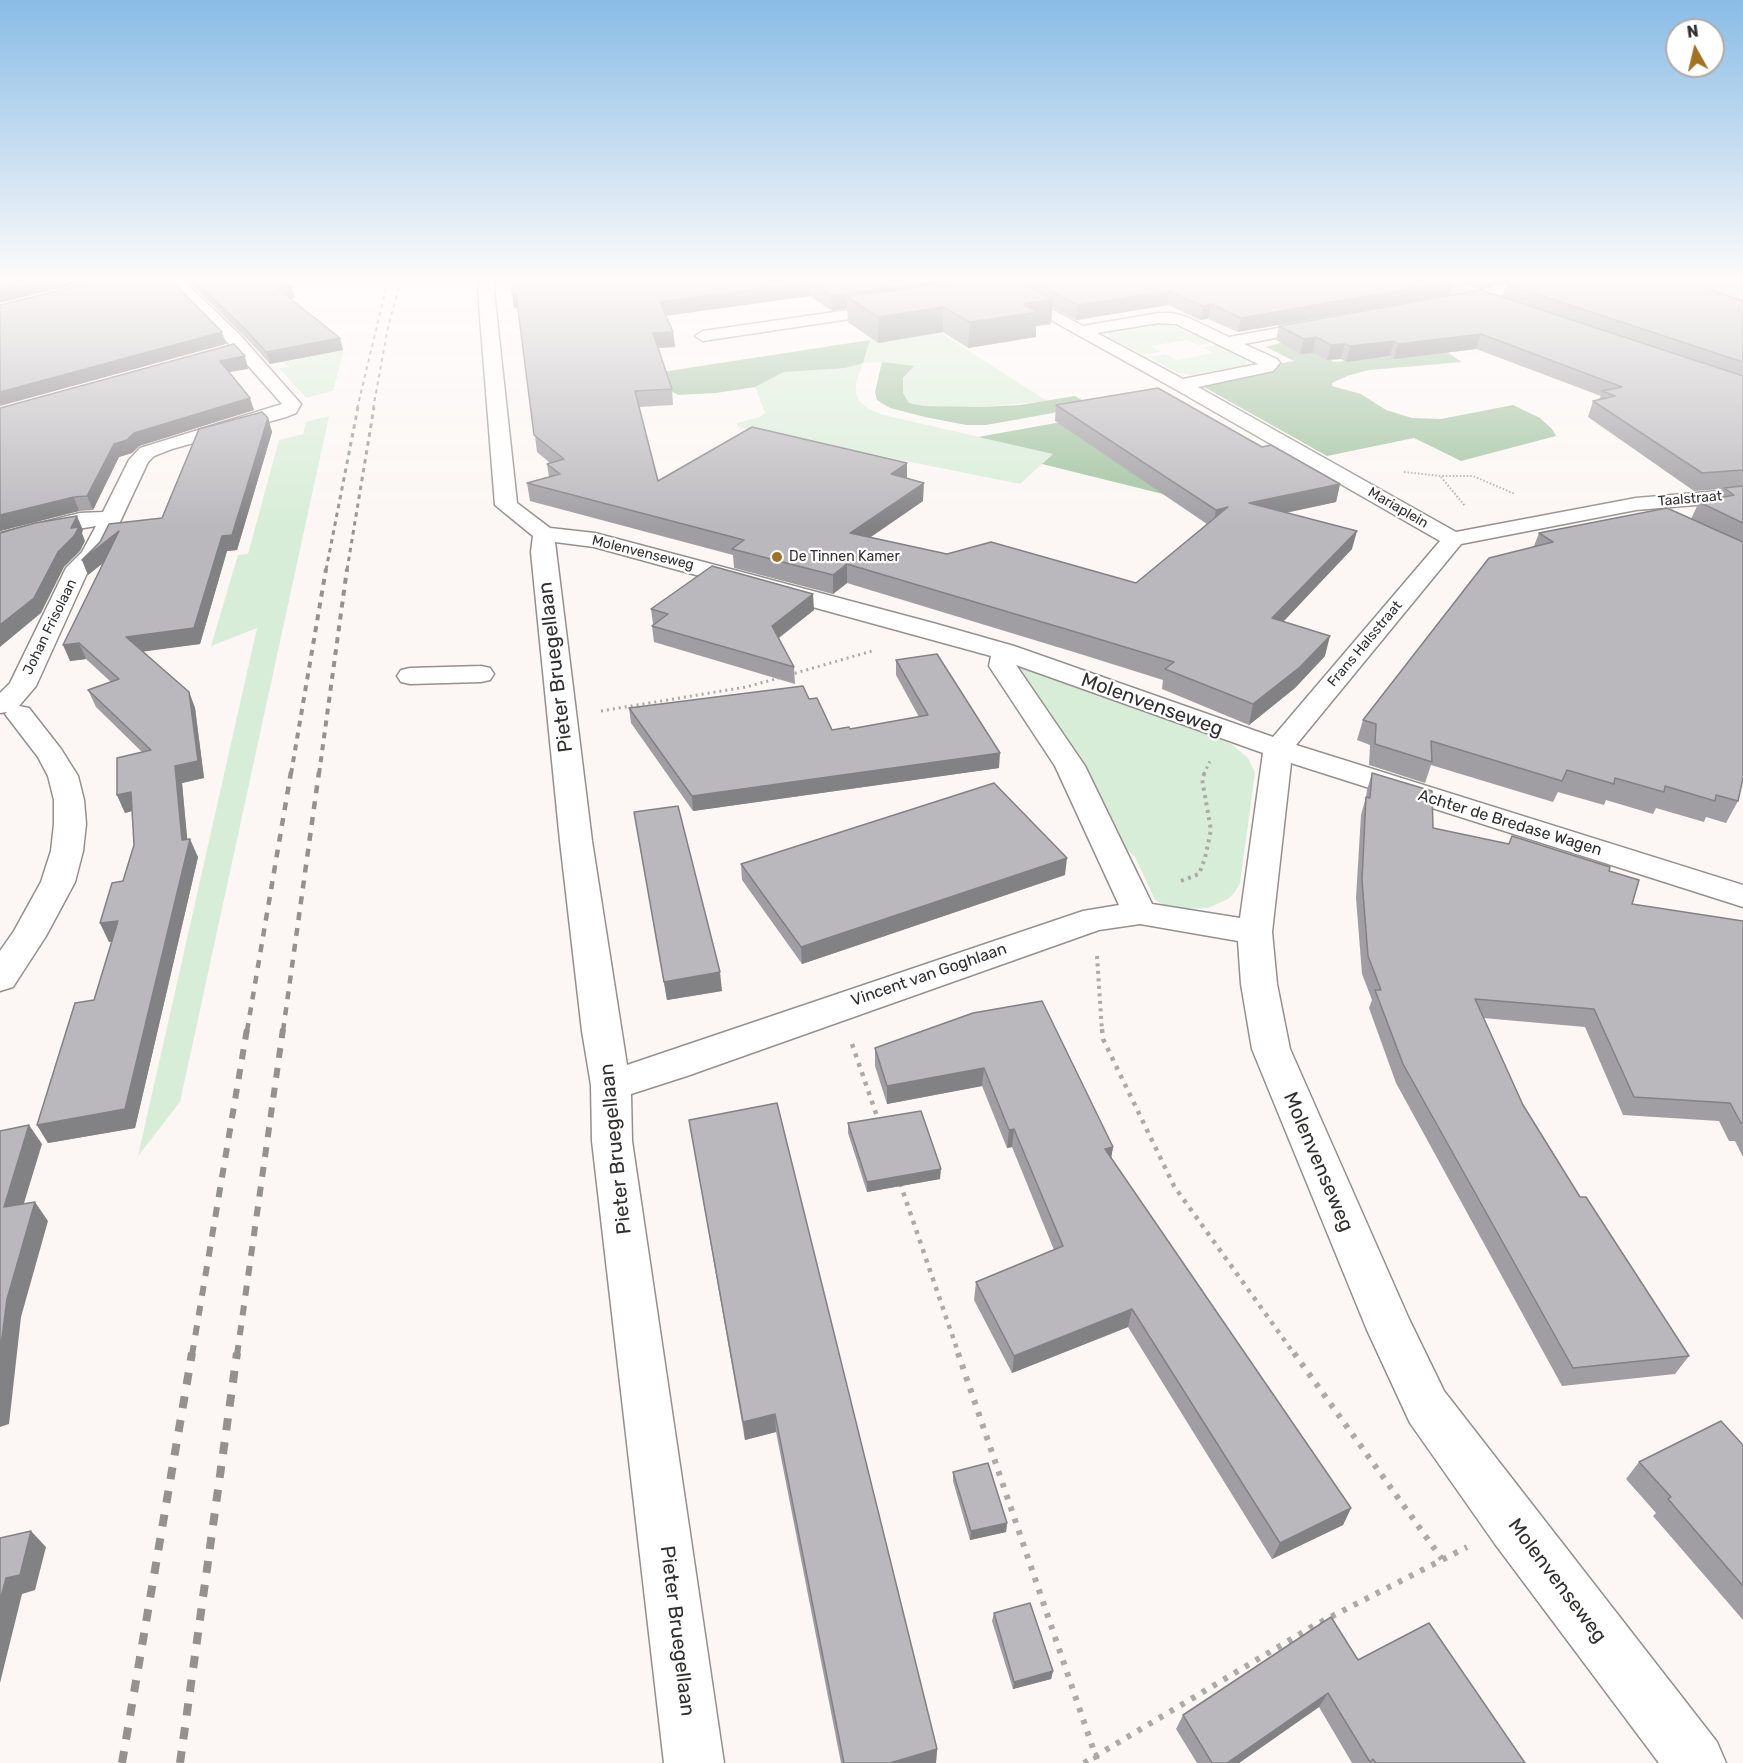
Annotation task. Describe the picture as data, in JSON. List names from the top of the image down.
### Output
{
  "streets": {
    "street": [
      "Taalstraat",
      "Mariaplein",
      "Molenvenseweg",
      "Johan Frisolaan",
      "Frans Halsstraat",
      "Pieter Bruegellaan",
      "Achter de Bredase Wagen",
      "Vincent van Goghlaan"
    ]
  },
  "crossings": [
    ["Mariaplein", "Frans Halsstraat"],
    ["Molenvenseweg", "Frans Halsstraat"],
    ["Molenvenseweg", "Pieter Bruegellaan"],
    ["Molenvenseweg", "Achter de Bredase Wagen"],
    ["Molenvenseweg", "Vincent van Goghlaan"],
    ["Frans Halsstraat", "Achter de Bredase Wagen"],
    ["Pieter Bruegellaan", "Vincent van Goghlaan"]
  ],
  "places": ["De Tinnen Kamer"],
  "north": "top"
}
